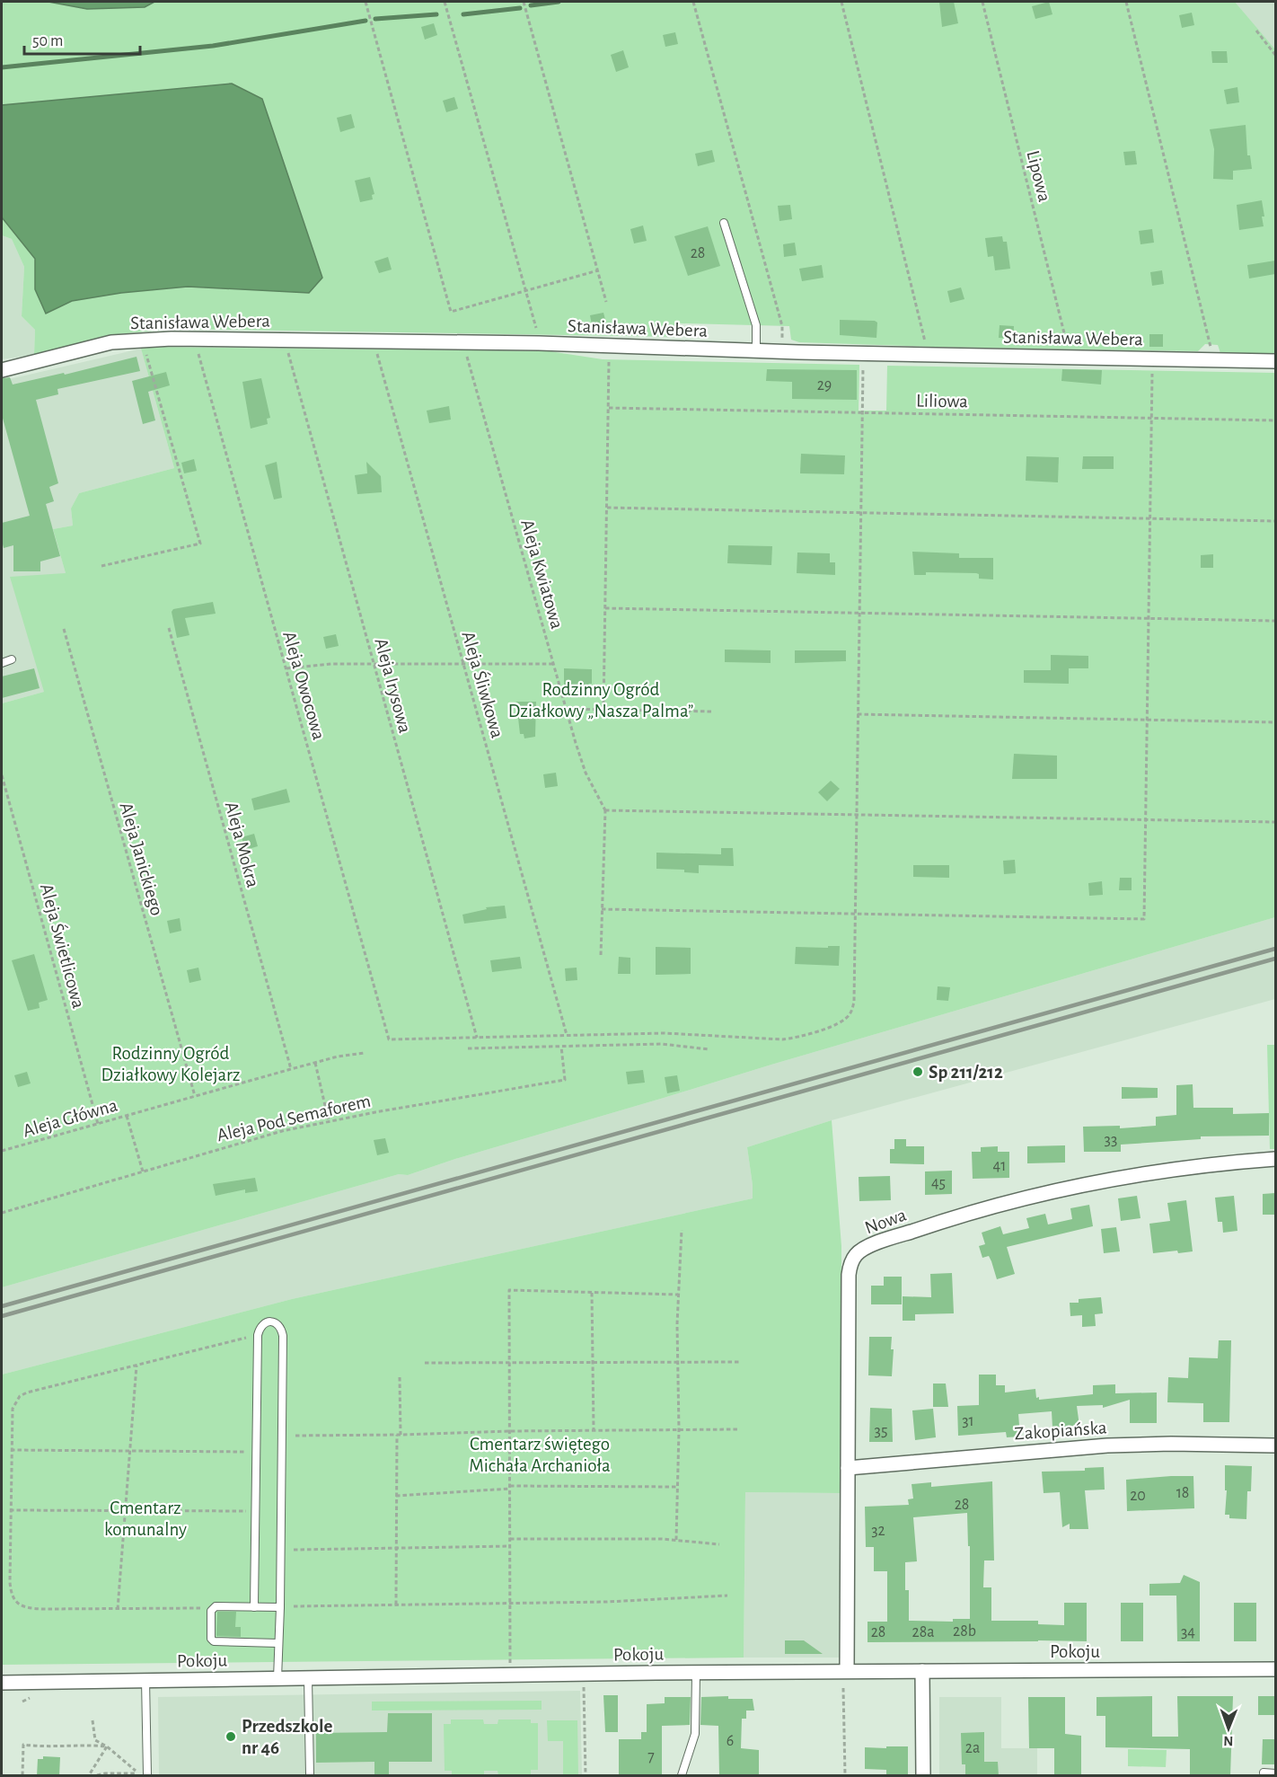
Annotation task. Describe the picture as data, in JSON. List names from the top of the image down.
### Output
{
  "streets": {
    "street": [
      "Stanisława Webera",
      "Nowa",
      "Zakopiańska",
      "Pokoju"
    ],
    "path": [
      "Lipowa",
      "Liliowa",
      "Aleja Kwiatowa",
      "Aleja Śliwkowa",
      "Aleja Owocowa",
      "Aleja Irysowa",
      "Aleja Mokra",
      "Aleja Janickiego",
      "Aleja Świetlicowa",
      "Aleja Główna",
      "Aleja Pod Semaforem"
    ]
  },
  "crossings": [
    ["Lipowa", "Stanisława Webera"],
    ["Stanisława Webera", "Aleja Kwiatowa"],
    ["Stanisława Webera", "Aleja Śliwkowa"],
    ["Stanisława Webera", "Aleja Owocowa"],
    ["Stanisława Webera", "Aleja Irysowa"],
    ["Aleja Owocowa", "Aleja Irysowa"],
    ["Aleja Mokra", "Aleja Główna"],
    ["Aleja Janickiego", "Aleja Główna"],
    ["Aleja Świetlicowa", "Aleja Główna"],
    ["Nowa", "Zakopiańska"],
    ["Nowa", "Pokoju"]
  ],
  "parks": [
    "Rodzinny Ogród Działkowy „Nasza Palma”",
    "Rodzinny Ogród Działkowy Kolejarz",
    "Cmentarz świętego Michała Archanioła",
    "Cmentarz komunalny"
  ],
  "places": ["Sp 211/212", "Przedszkole nr 46"],
  "house_numbers": [
    "28",
    "29",
    "33",
    "41",
    "45",
    "31",
    "35",
    "18",
    "20",
    "28",
    "32",
    "28b",
    "28",
    "28a",
    "34",
    "6",
    "2a",
    "7"
  ],
  "scale_bar": "50 m",
  "north": "bottom"
}
